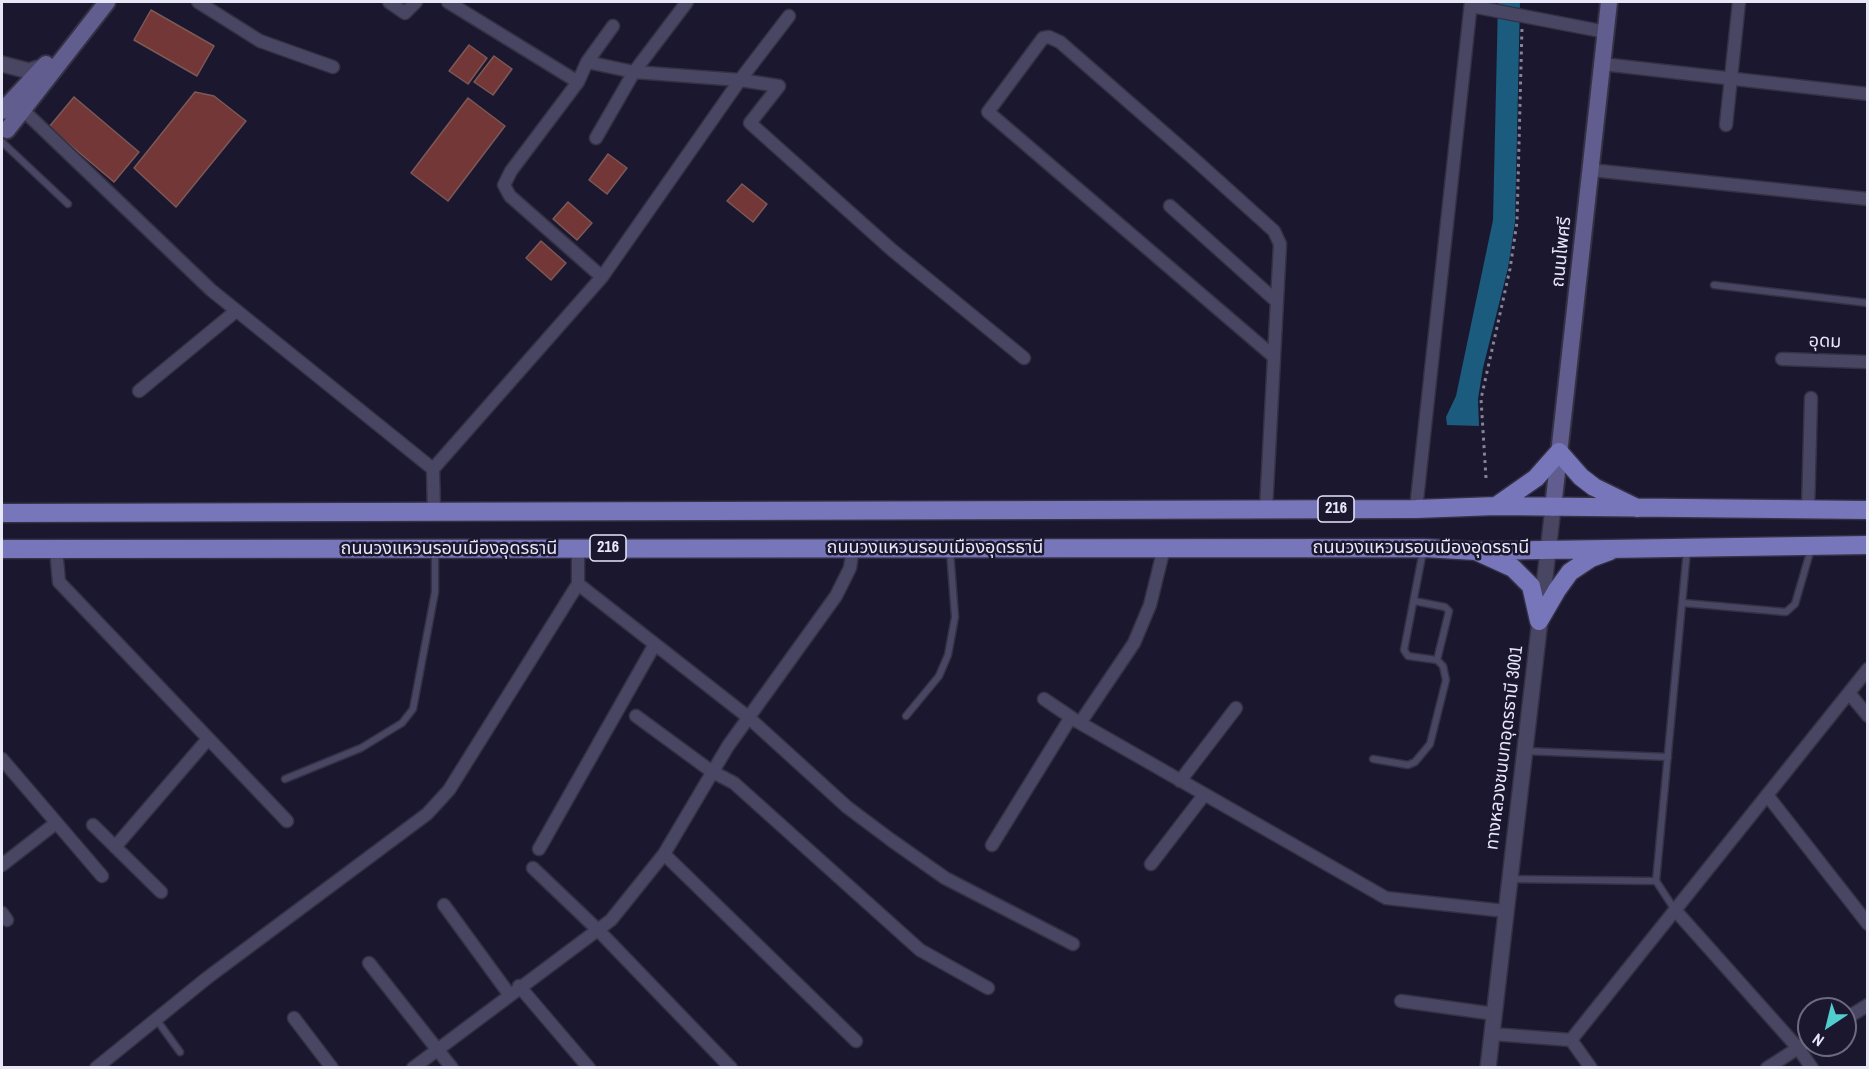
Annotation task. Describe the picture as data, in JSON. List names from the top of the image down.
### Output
{
  "streets": {
    "main road": ["ถนนโพศรี", "216", "ถนนวงแหวนรอบเมืองอุดรธานี"],
    "street": ["อุดม", "ทางหลวงชนบทอุดรธานี 3001"]
  },
  "crossings": [
    ["ถนนโพศรี", "ถนนวงแหวนรอบเมืองอุดรธานี"],
    ["ถนนโพศรี", "ทางหลวงชนบทอุดรธานี 3001"],
    ["ถนนวงแหวนรอบเมืองอุดรธานี", "ทางหลวงชนบทอุดรธานี 3001"]
  ],
  "north": "bottom left"
}
